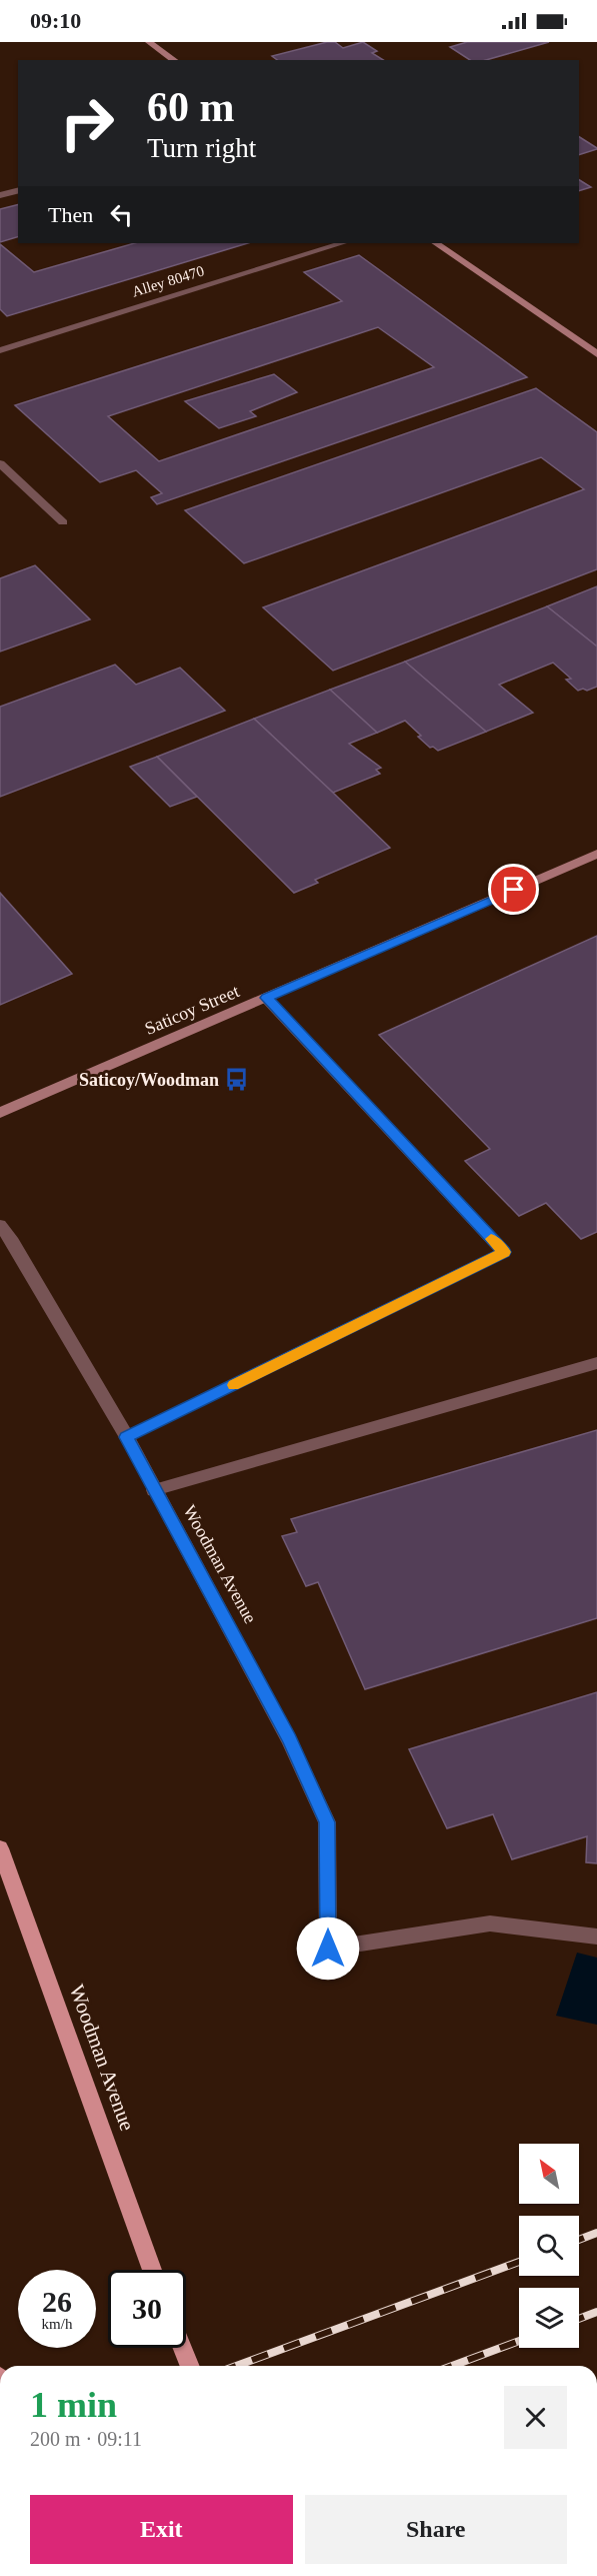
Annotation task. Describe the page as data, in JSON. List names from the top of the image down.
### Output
{
  "streets": {
    "main road": ["Woodman Avenue"],
    "street": ["Alley 80470", "Saticoy Street"]
  },
  "places": {
    "bus stop": ["Saticoy/Woodman"]
  },
  "north": "top left",
  "page": {
    "status": "09:10",
    "turn": ["60 m", "Turn right"],
    "then": "Then",
    "speed": "26 km/h",
    "limit": "30",
    "heading": ["1 min", "200 m · 09:11"],
    "buttons": ["Exit", "Share"]
  }
}
